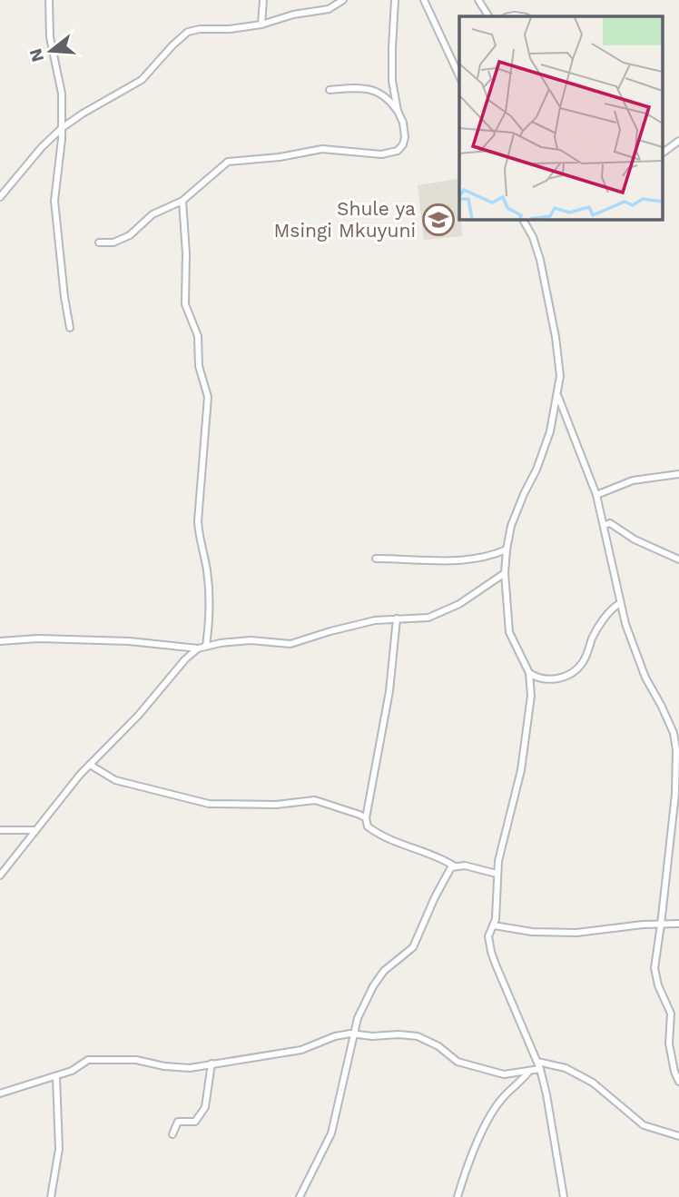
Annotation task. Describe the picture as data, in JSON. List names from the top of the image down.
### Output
{
  "places": {
    "school or university": ["Shule ya Msingi Mkuyuni"]
  },
  "north": "left"
}
